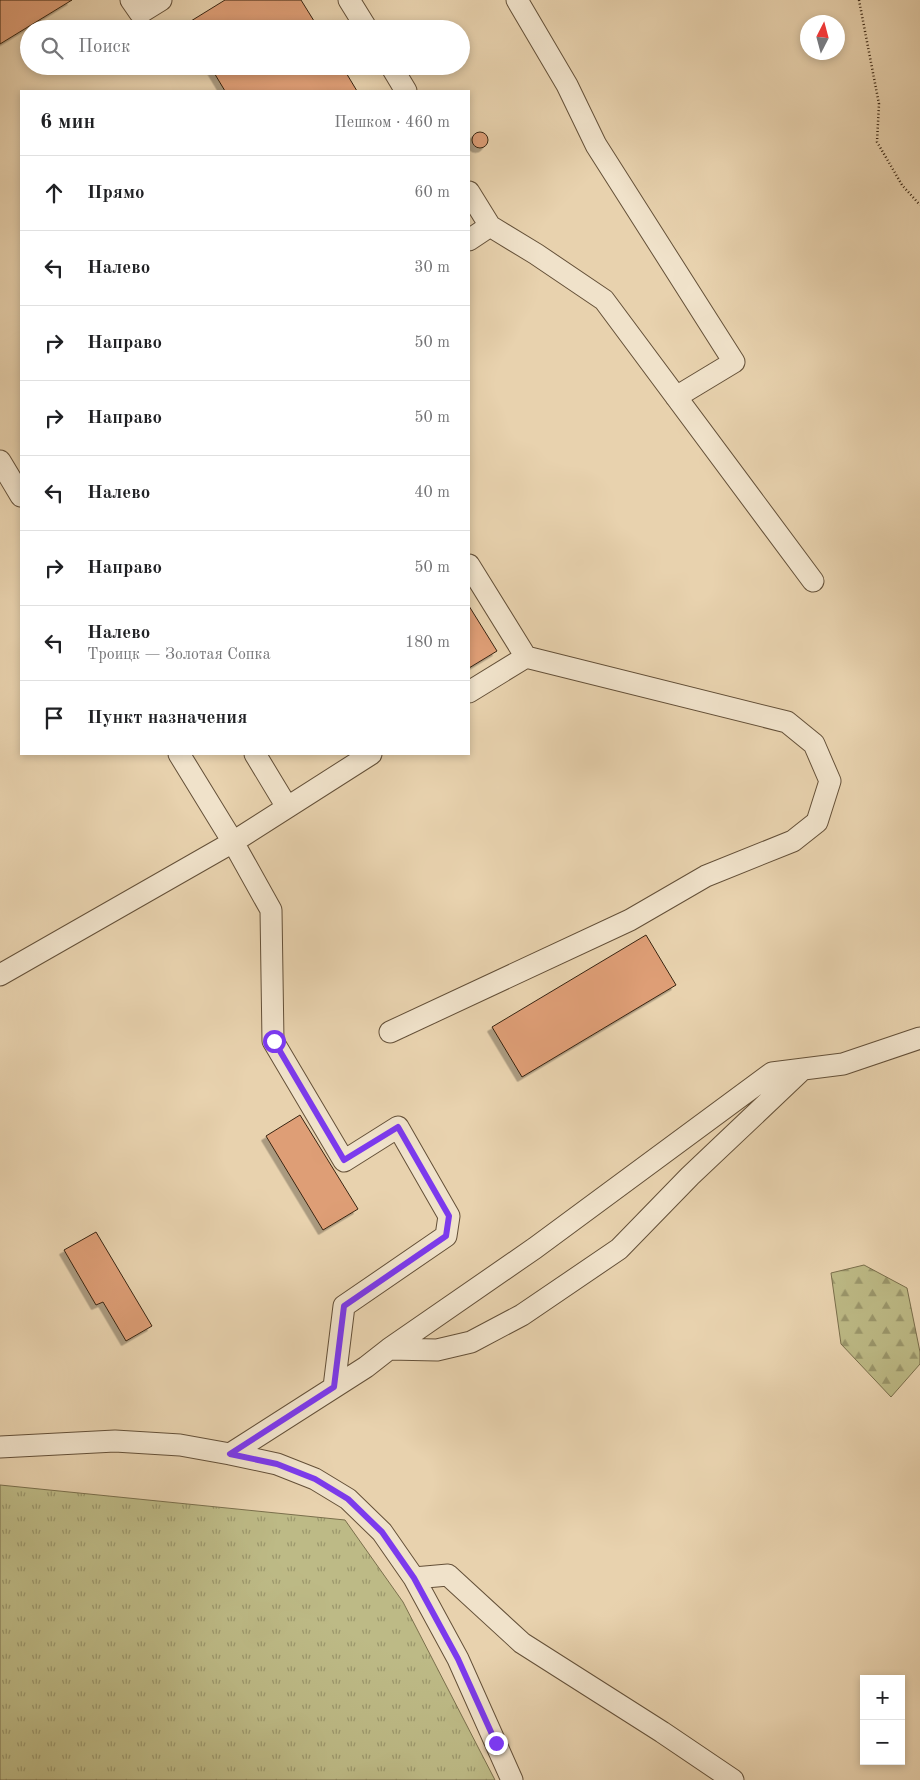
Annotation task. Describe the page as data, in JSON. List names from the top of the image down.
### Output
{
  "north": "top",
  "page": {
    "search": "Поиск",
    "heading": ["6 мин", "Пешком · 460 m"],
    "list": [
      ["Прямо", "60 m"],
      ["Налево", "30 m"],
      ["Направо", "50 m"],
      ["Направо", "50 m"],
      ["Налево", "40 m"],
      ["Направо", "50 m"],
      ["Налево", "Троицк — Золотая Сопка", "180 m"],
      "Пункт назначения"
    ],
    "map_buttons": ["+", "−"]
  }
}
